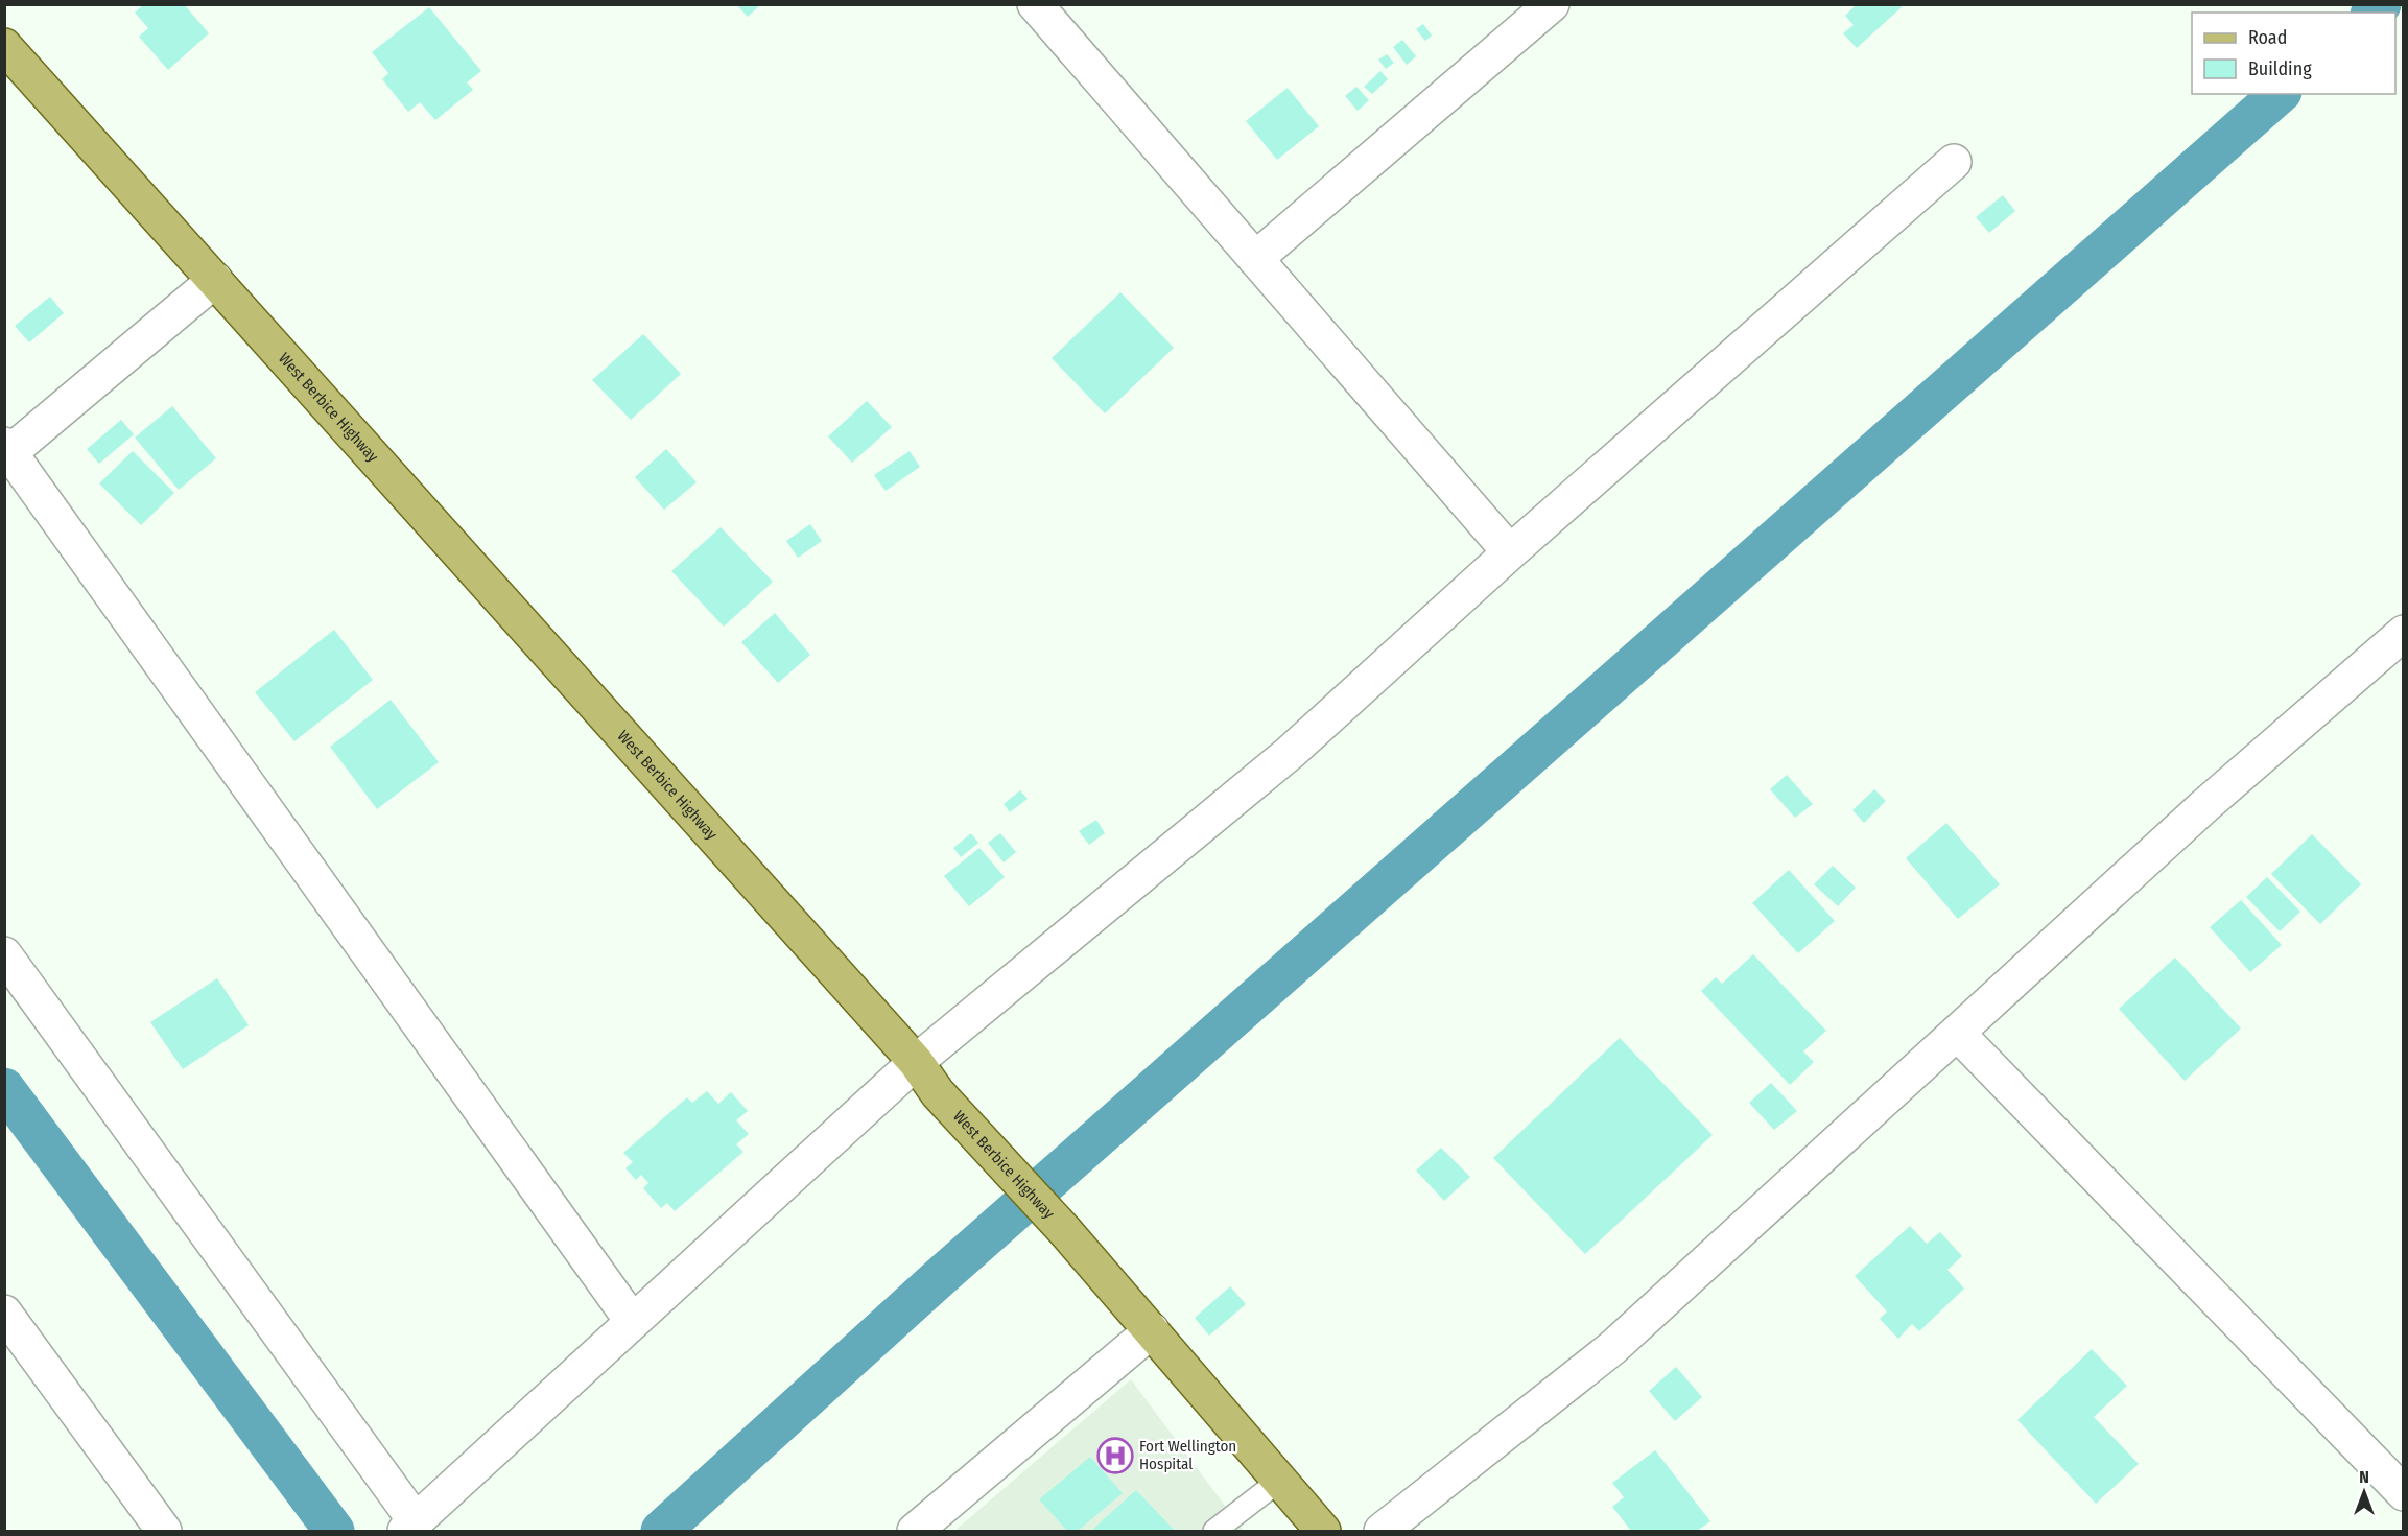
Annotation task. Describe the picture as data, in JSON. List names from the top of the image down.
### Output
{
  "streets": {
    "main road": ["West Berbice Highway"]
  },
  "places": {
    "hospital": ["Fort Wellington Hospital"]
  },
  "legend": ["Road", "Building"],
  "north": "top"
}
